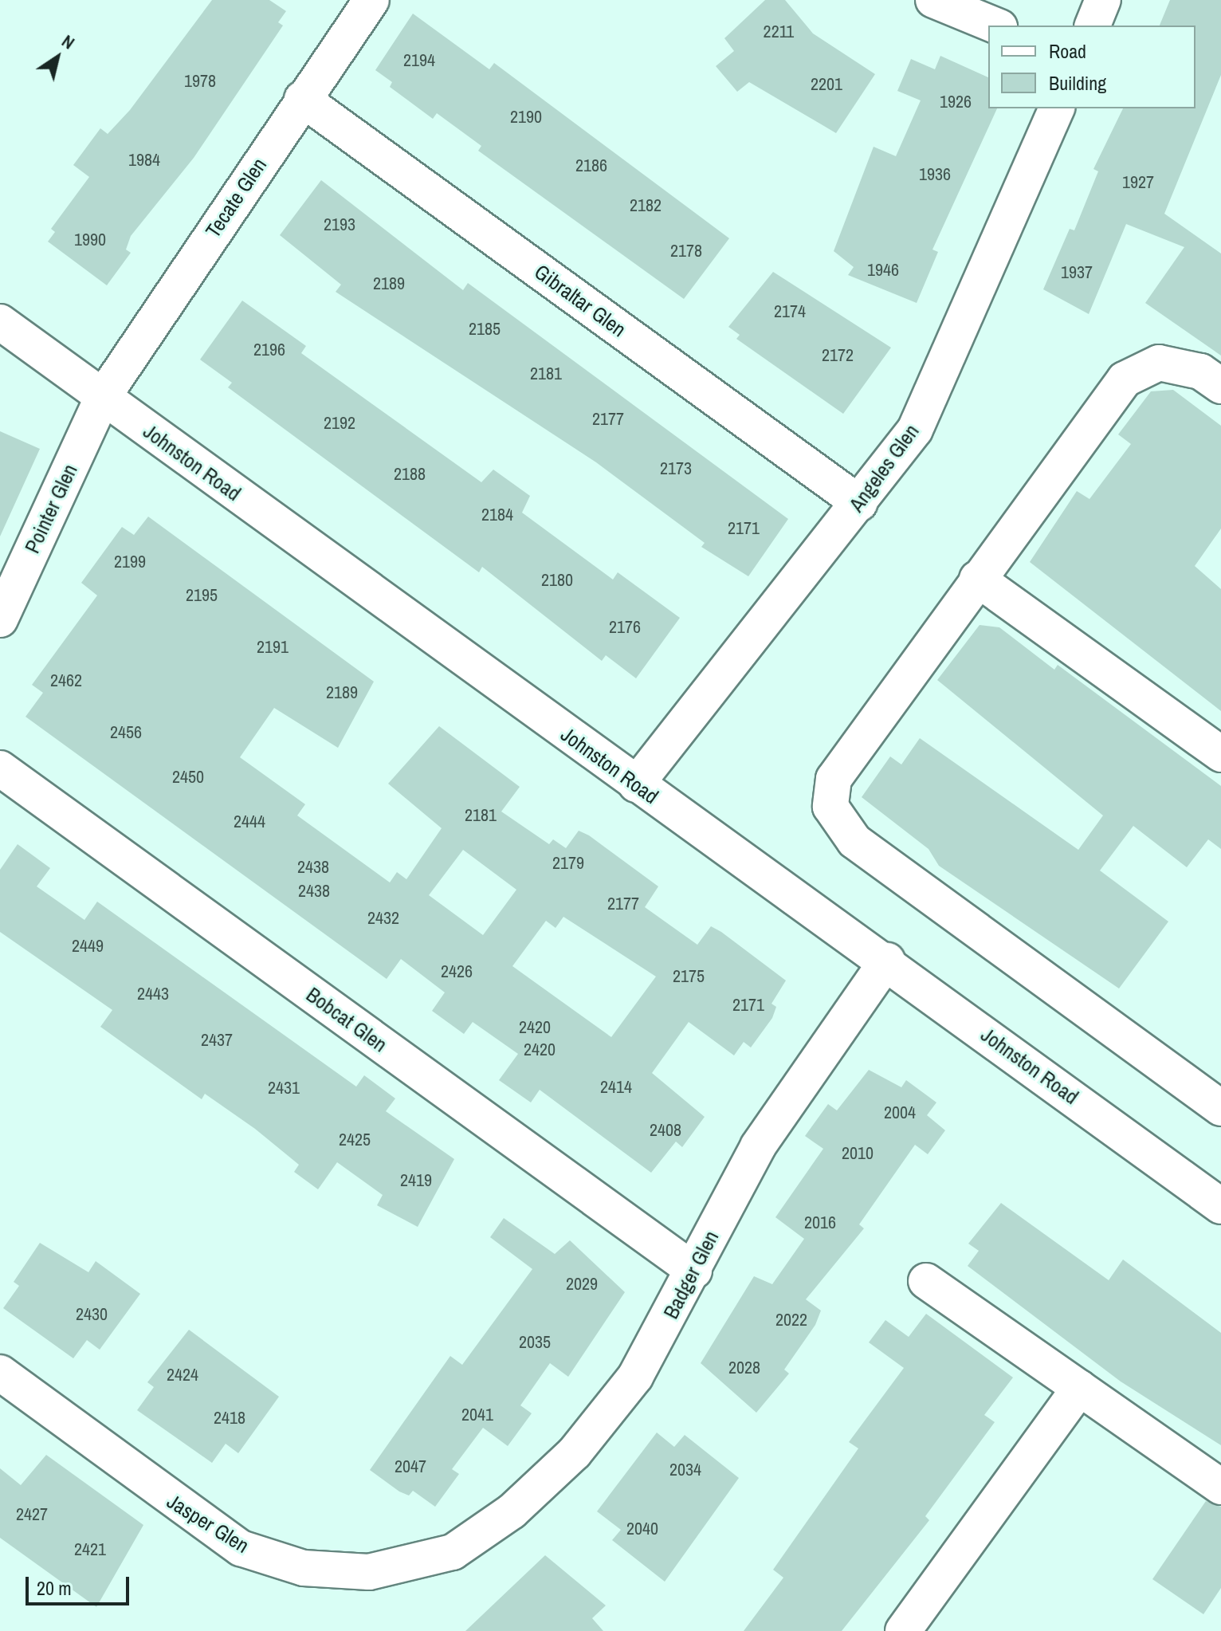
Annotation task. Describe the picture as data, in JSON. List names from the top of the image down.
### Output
{
  "streets": {
    "street": [
      "Tecate Glen",
      "Gibraltar Glen",
      "Johnston Road",
      "Angeles Glen",
      "Pointer Glen",
      "Bobcat Glen",
      "Badger Glen",
      "Jasper Glen"
    ]
  },
  "crossings": [
    ["Tecate Glen", "Gibraltar Glen"],
    ["Tecate Glen", "Johnston Road"],
    ["Tecate Glen", "Pointer Glen"],
    ["Gibraltar Glen", "Angeles Glen"],
    ["Johnston Road", "Angeles Glen"],
    ["Johnston Road", "Pointer Glen"],
    ["Johnston Road", "Badger Glen"],
    ["Bobcat Glen", "Badger Glen"],
    ["Badger Glen", "Jasper Glen"]
  ],
  "house_numbers": [
    "2211",
    "2194",
    "1978",
    "2201",
    "1926",
    "2190",
    "1984",
    "2186",
    "1936",
    "1927",
    "2182",
    "2193",
    "1990",
    "2178",
    "1946",
    "1937",
    "2189",
    "2174",
    "2185",
    "2196",
    "2172",
    "2181",
    "2177",
    "2192",
    "2173",
    "2188",
    "2184",
    "2171",
    "2199",
    "2180",
    "2195",
    "2176",
    "2191",
    "2462",
    "2189",
    "2456",
    "2450",
    "2181",
    "2444",
    "2179",
    "2438",
    "2438",
    "2177",
    "2432",
    "2449",
    "2426",
    "2175",
    "2443",
    "2171",
    "2420",
    "2437",
    "2420",
    "2414",
    "2431",
    "2004",
    "2408",
    "2425",
    "2010",
    "2419",
    "2016",
    "2029",
    "2430",
    "2022",
    "2035",
    "2028",
    "2424",
    "2041",
    "2418",
    "2047",
    "2034",
    "2427",
    "2040",
    "2421"
  ],
  "legend": ["Road", "Building"],
  "scale_bar": "20 m",
  "north": "top right"
}
